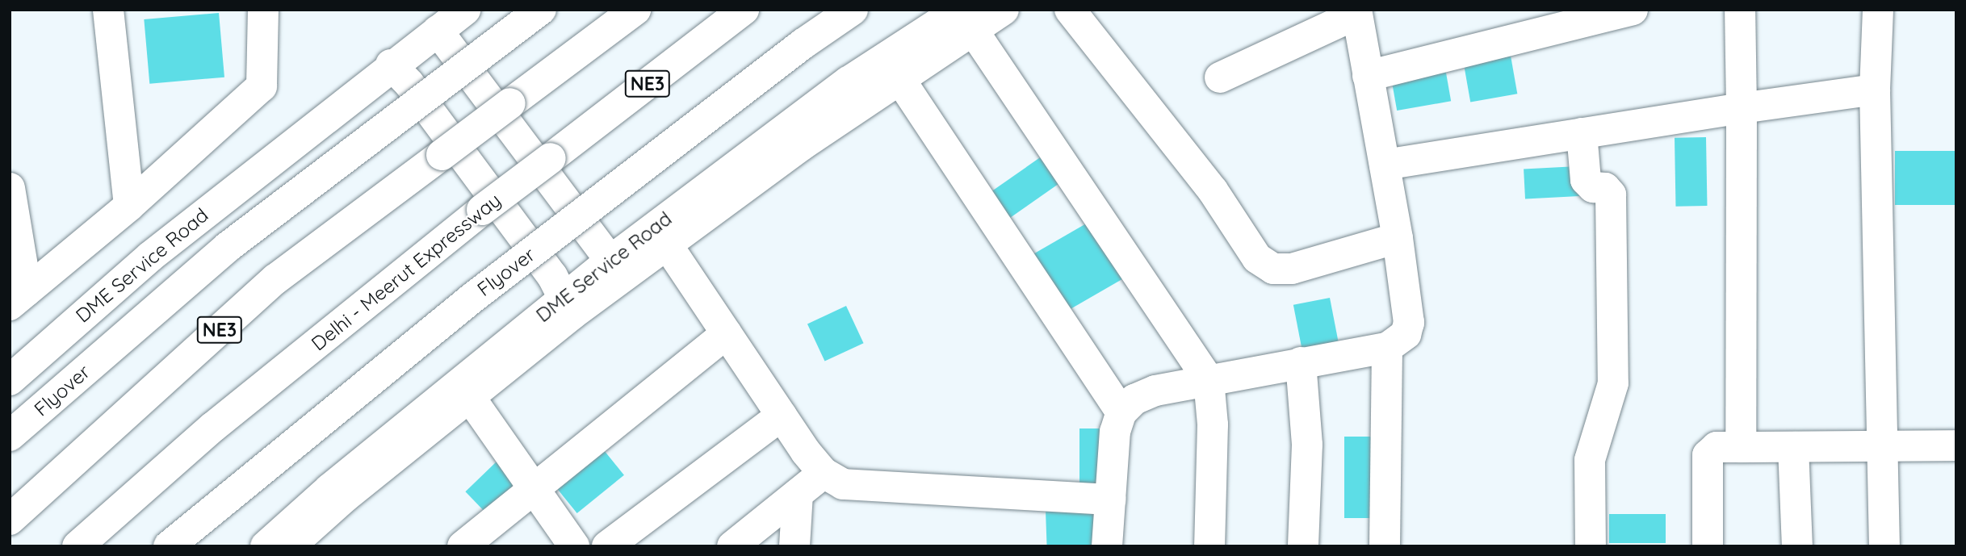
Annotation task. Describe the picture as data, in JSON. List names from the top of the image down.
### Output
{
  "streets": {
    "main road": [
      "NE3",
      "DME Service Road",
      "Delhi - Meerut Expressway",
      "Flyover"
    ]
  }
}
